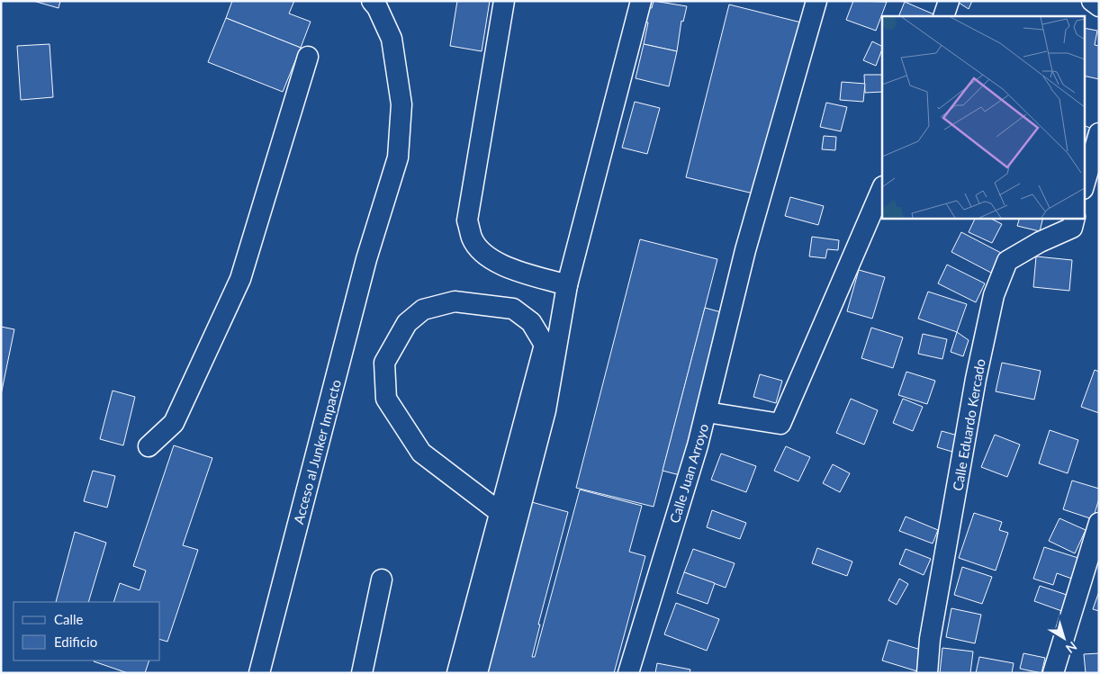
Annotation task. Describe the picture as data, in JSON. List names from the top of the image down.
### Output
{
  "streets": {
    "street": ["Calle Eduardo Kercado", "Acceso al Junker Impacto", "Calle Juan Arroyo"]
  },
  "legend": ["Calle", "Edificio"],
  "north": "bottom right"
}
